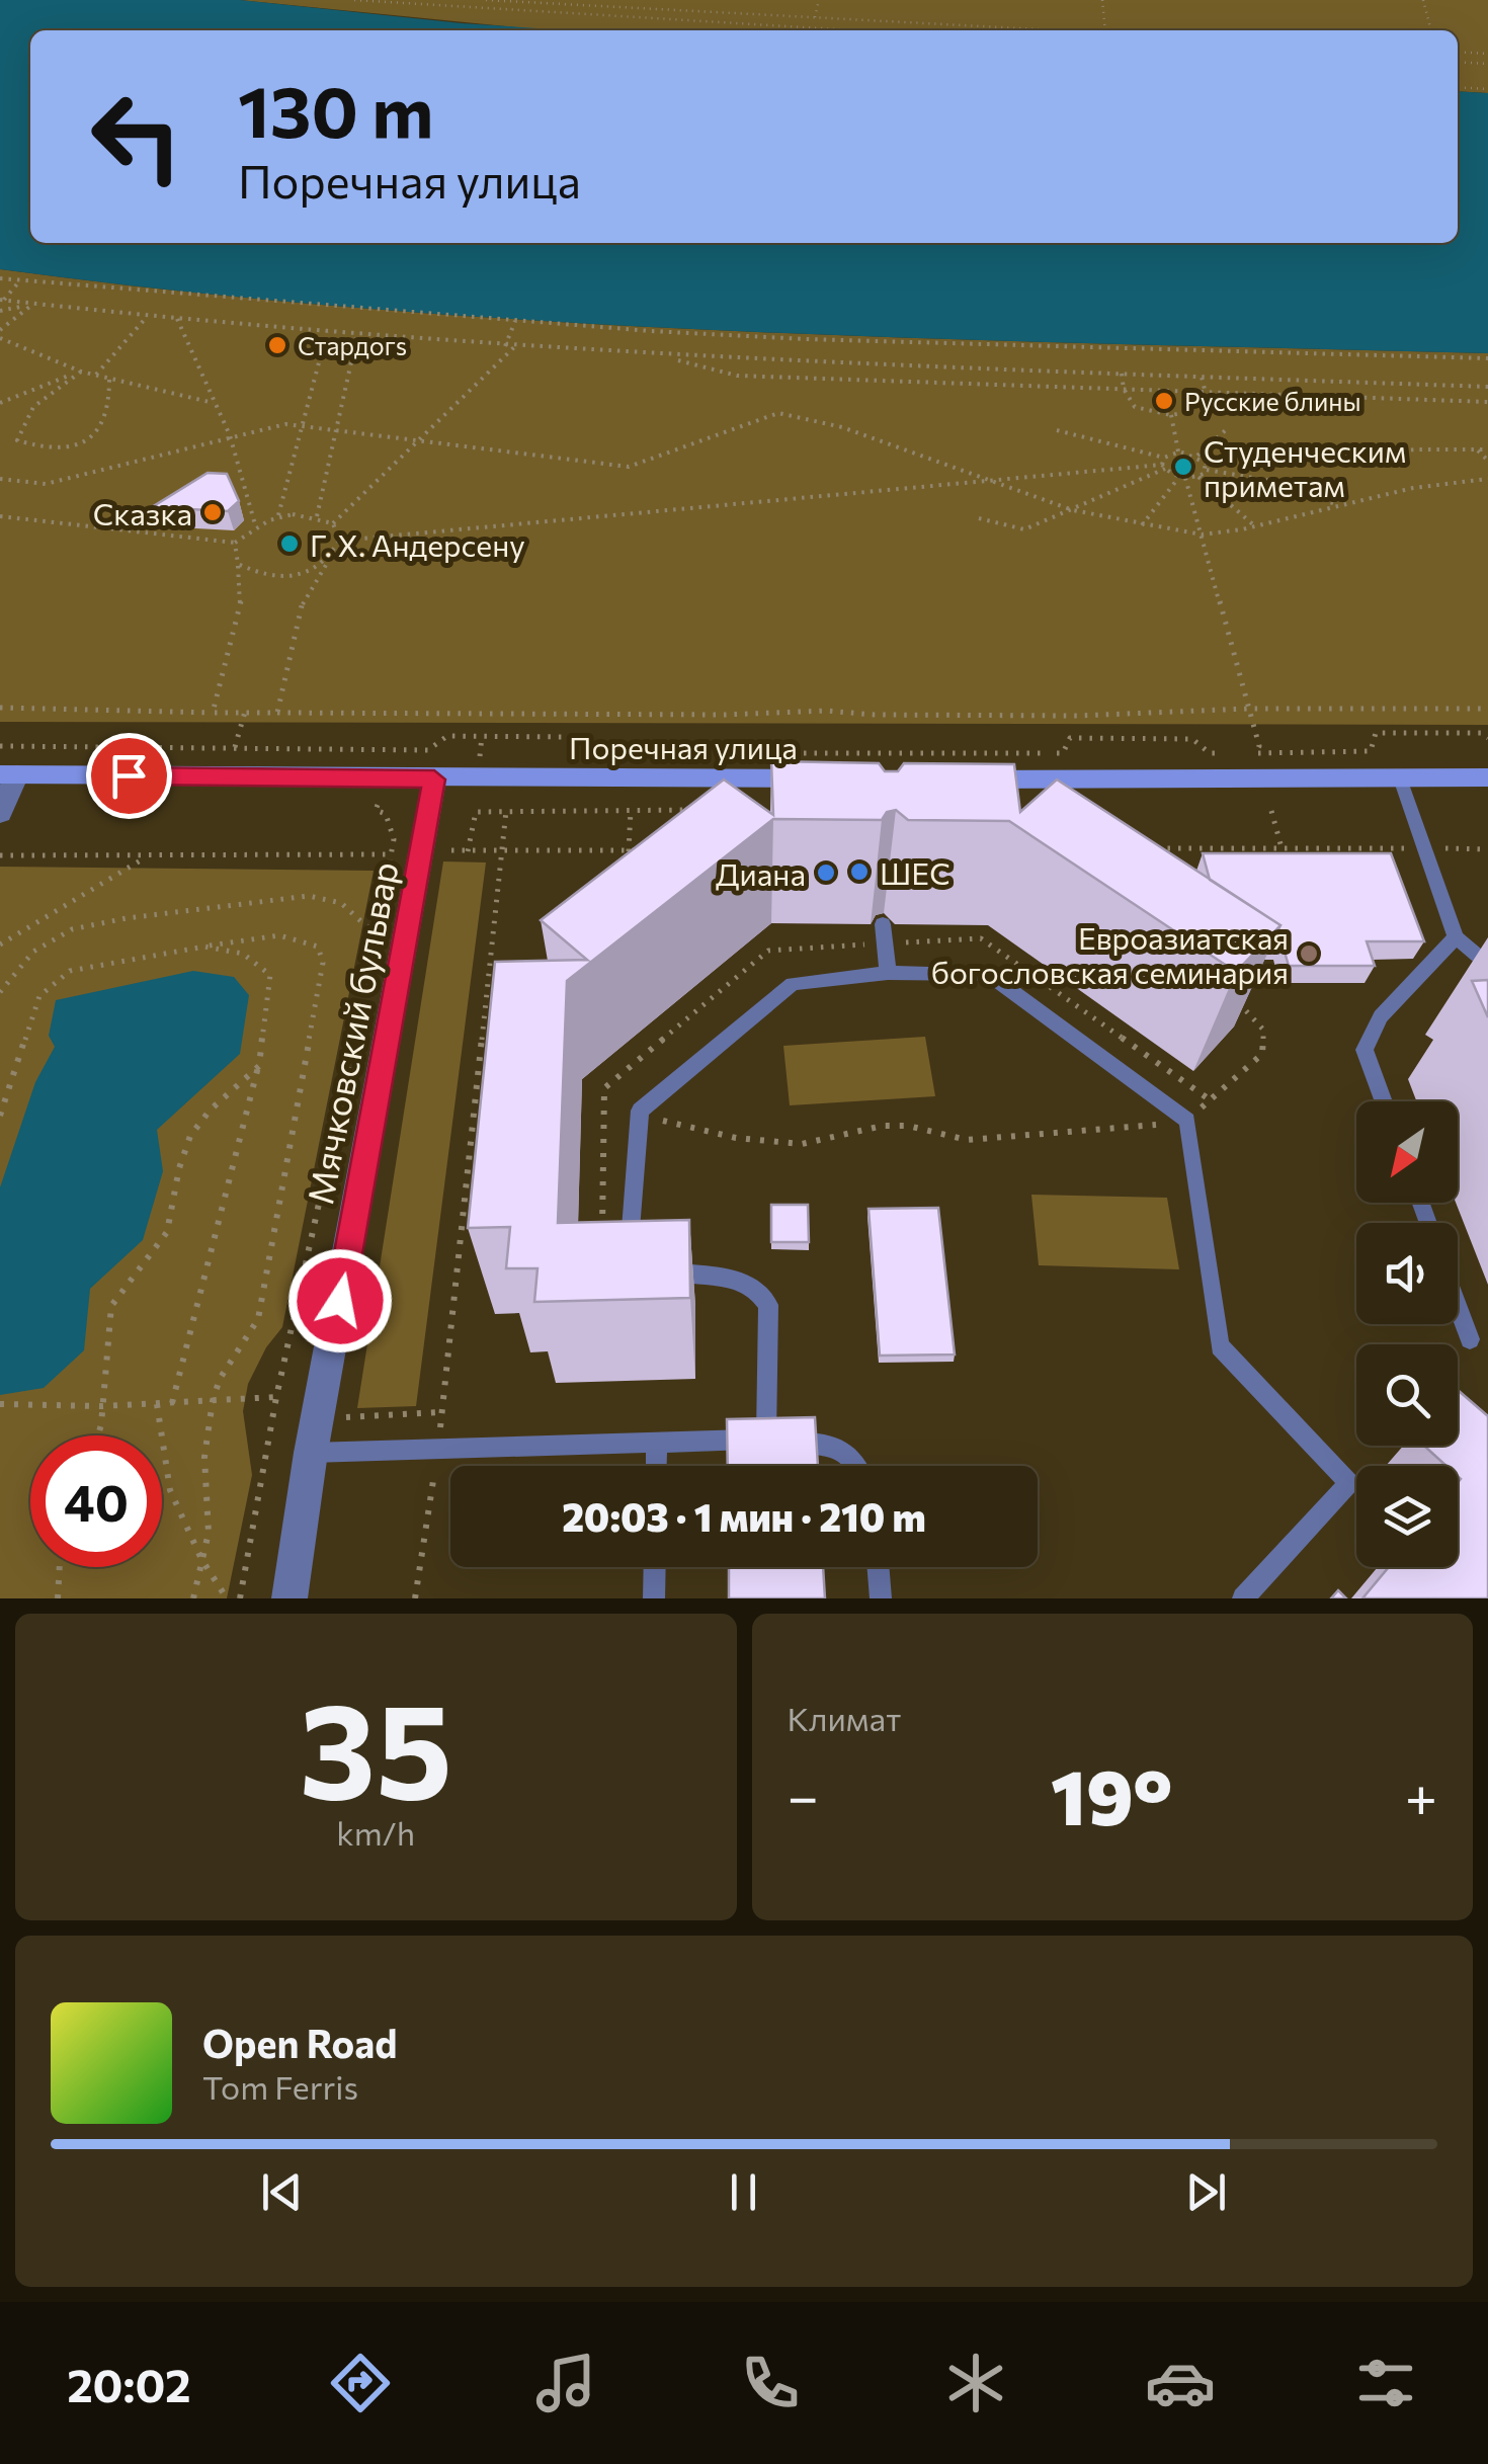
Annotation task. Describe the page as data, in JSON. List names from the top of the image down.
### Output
{
  "streets": {
    "main road": ["Поречная улица"],
    "street": ["Мячковский бульвар"]
  },
  "crossings": [
    ["Поречная улица", "Мячковский бульвар"]
  ],
  "places": [
    "Стардогs",
    "Русские блины",
    "Студенческим приметам",
    "Сказка",
    "Г. Х. Андерсену",
    "ШЕС",
    "Диана",
    "Евроазиатская богословская семинария"
  ],
  "north": "bottom left",
  "page": {
    "turn": ["130 m", "Поречная улица"],
    "limit": "40",
    "trip": "20:03 · 1 мин · 210 m",
    "tile": [
      ["35", "km/h"],
      "Климат"
    ],
    "heat": ["−", "19°", "+"],
    "song": ["Open Road", "Tom Ferris"],
    "tabs": "20:02"
  }
}
